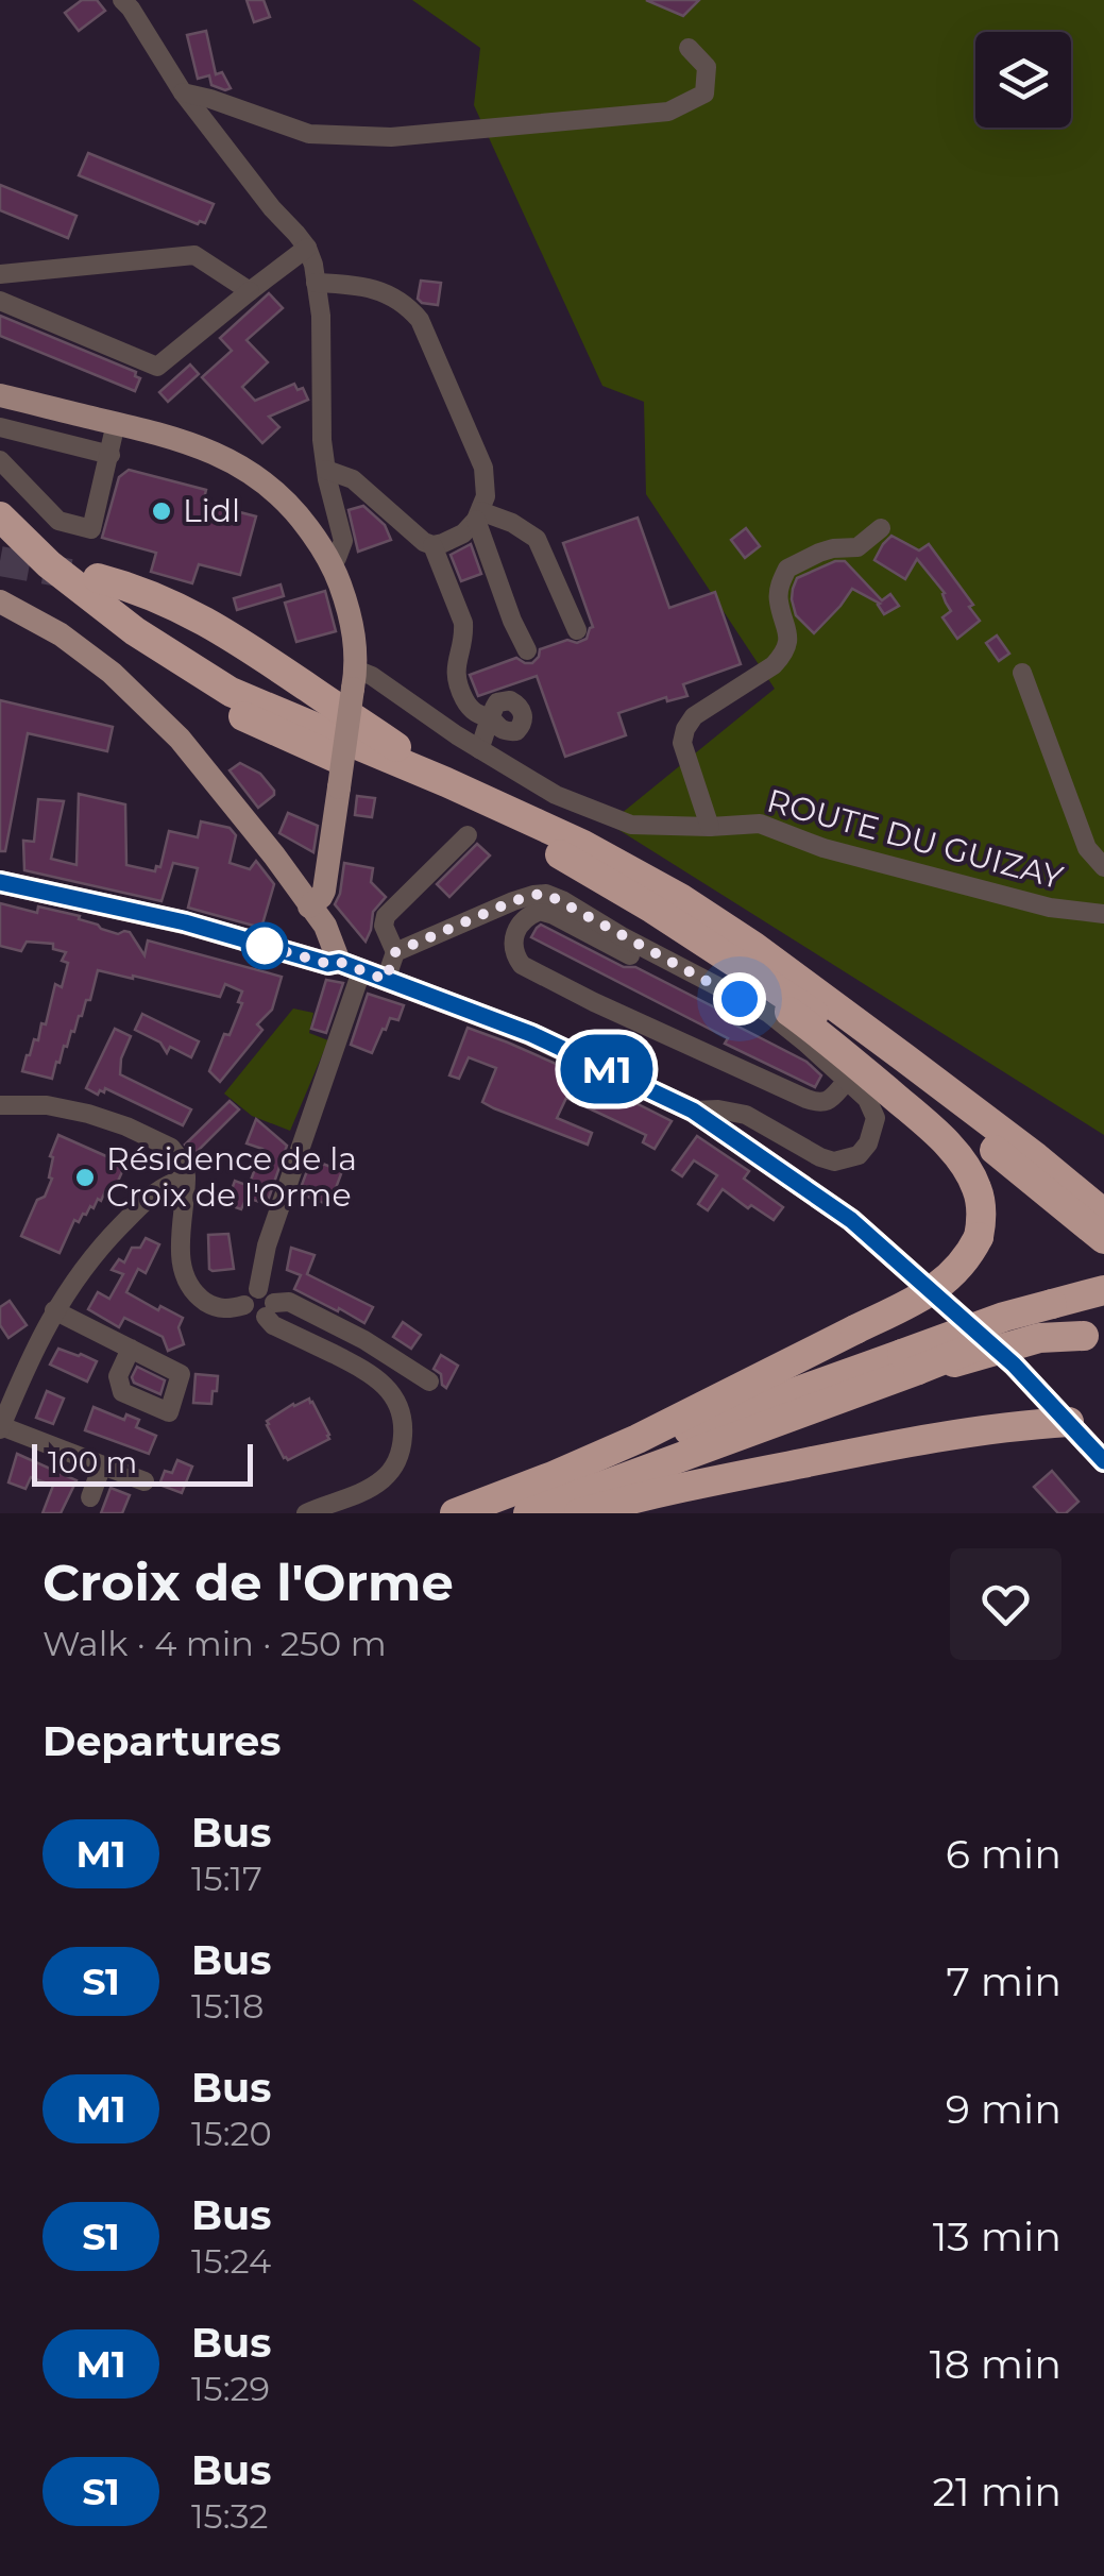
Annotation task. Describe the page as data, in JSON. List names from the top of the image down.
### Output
{
  "streets": {
    "street": ["ROUTE DU GUIZAY"]
  },
  "places": ["Lidl", "Résidence de la Croix de l'Orme"],
  "lines": ["bus line M1"],
  "scale_bar": "100 m",
  "page": {
    "on_map": "M1",
    "scale": "100 m",
    "heading": [
      ["Croix de l'Orme", "Walk · 4 min · 250 m"],
      "Departures"
    ],
    "list": [
      {
        "mark": "M1",
        "name": "Bus",
        "note": "15:17",
        "value": "6 min"
      },
      {
        "mark": "S1",
        "name": "Bus",
        "note": "15:18",
        "value": "7 min"
      },
      {
        "mark": "M1",
        "name": "Bus",
        "note": "15:20",
        "value": "9 min"
      },
      {
        "mark": "S1",
        "name": "Bus",
        "note": "15:24",
        "value": "13 min"
      },
      {
        "mark": "M1",
        "name": "Bus",
        "note": "15:29",
        "value": "18 min"
      },
      {
        "mark": "S1",
        "name": "Bus",
        "note": "15:32",
        "value": "21 min"
      }
    ]
  }
}
